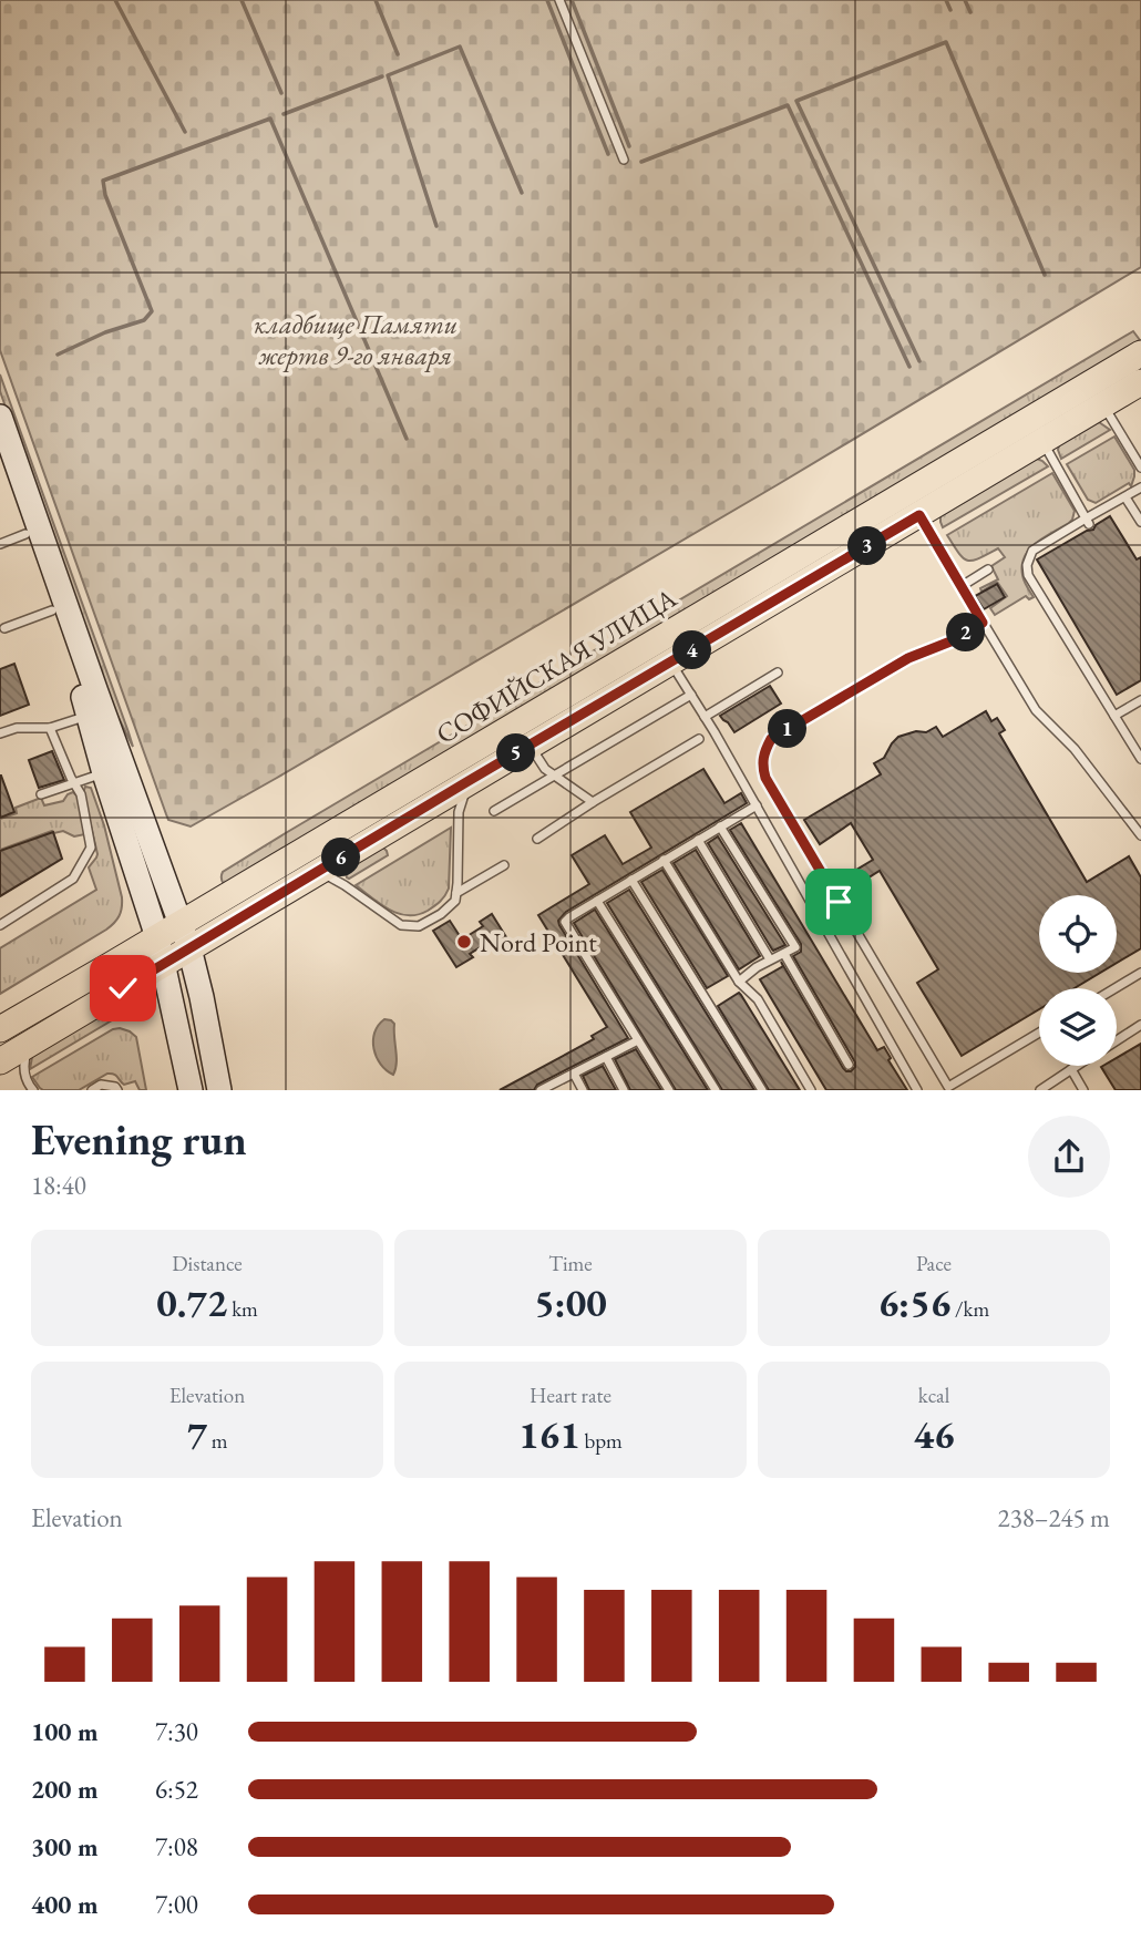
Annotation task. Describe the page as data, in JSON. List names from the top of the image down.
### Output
{
  "streets": {
    "main road": ["СОФИЙСКАЯ УЛИЦА"]
  },
  "parks": ["кладбище Памяти жертв 9-го января"],
  "places": ["Nord Point"],
  "page": {
    "pins": [
      "3",
      "2",
      "4",
      "1",
      "5",
      "6"
    ],
    "heading": ["Evening run", "18:40"],
    "stats": [
      ["Distance", "0.72 km"],
      ["Time", "5:00"],
      ["Pace", "6:56 /km"],
      ["Elevation", "7 m"],
      ["Heart rate", "161 bpm"],
      ["kcal", "46"]
    ],
    "chart": ["Elevation", "238–245 m"],
    "list": [
      {
        "name": "100 m",
        "note": "7:30"
      },
      {
        "name": "200 m",
        "note": "6:52"
      },
      {
        "name": "300 m",
        "note": "7:08"
      },
      {
        "name": "400 m",
        "note": "7:00"
      }
    ]
  }
}
